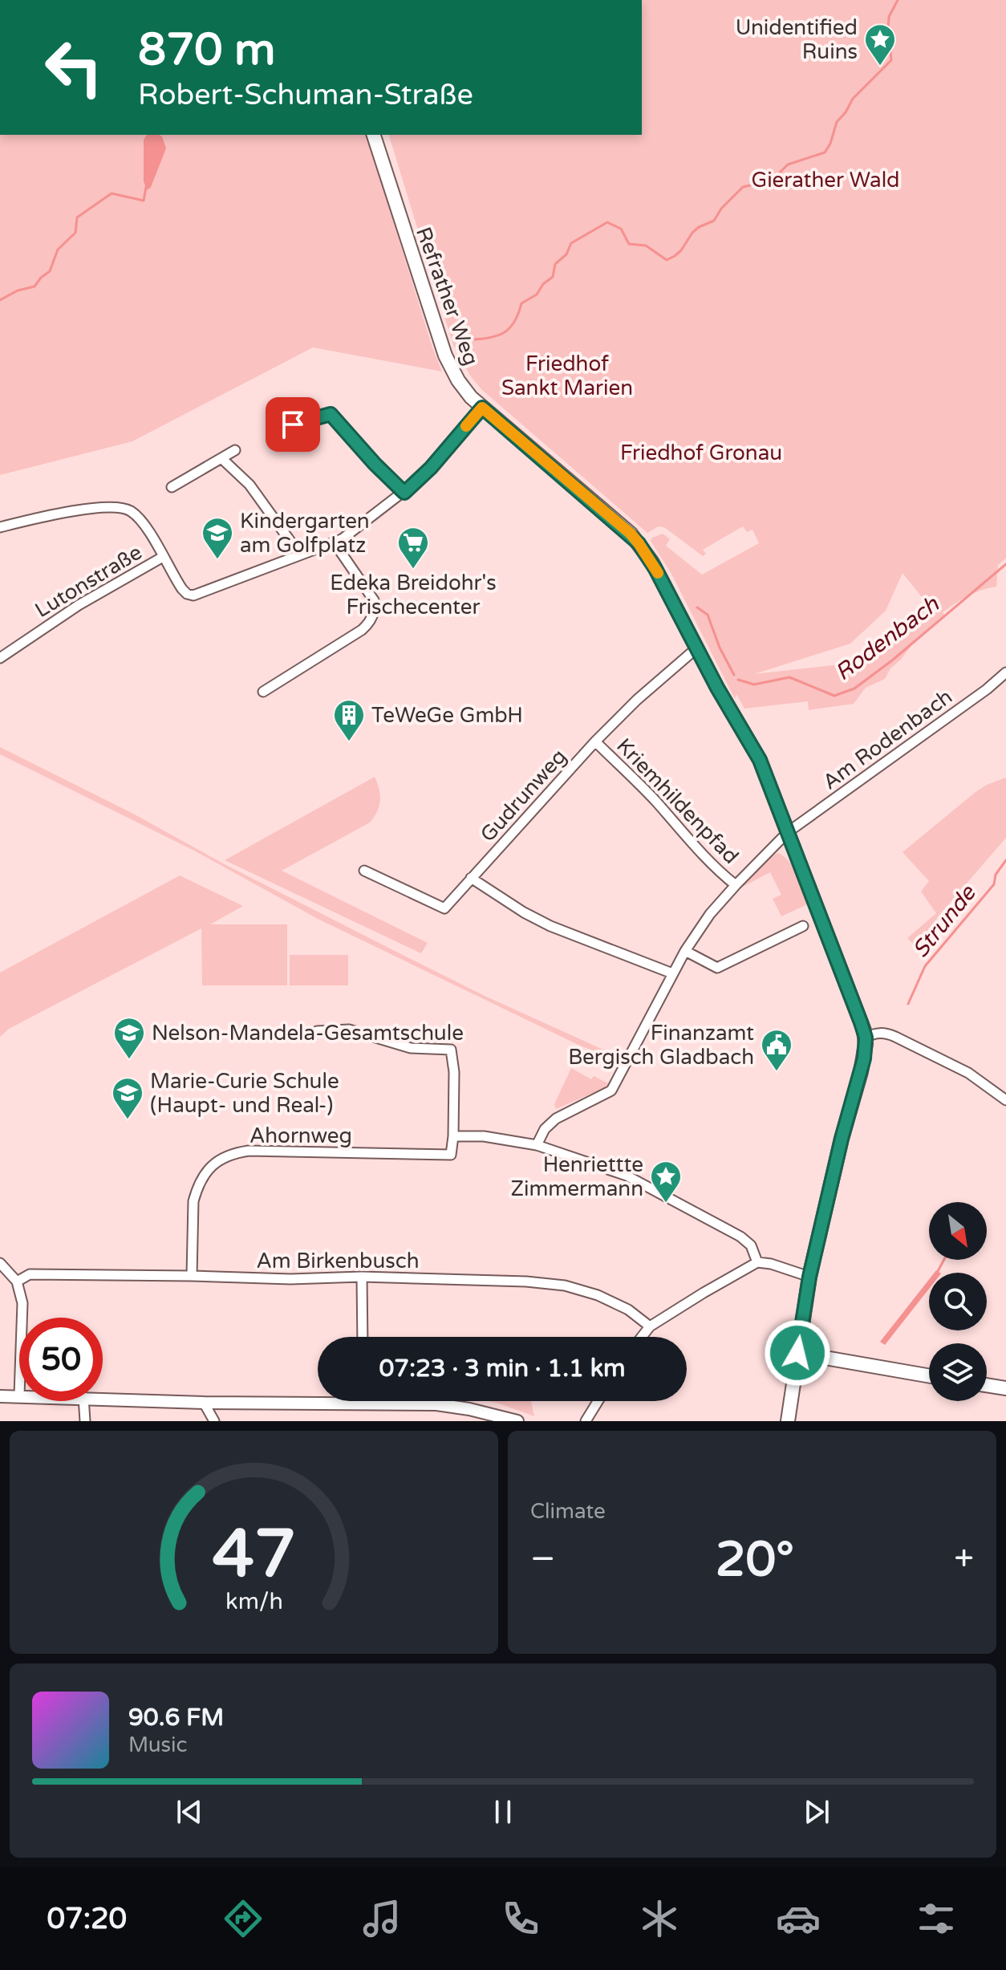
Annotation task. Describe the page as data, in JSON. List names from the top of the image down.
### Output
{
  "streets": {
    "main road": ["Refrather Weg"],
    "street": [
      "Lutonstraße",
      "Am Rodenbach",
      "Gudrunweg",
      "Kriemhildenpfad",
      "Ahornweg",
      "Am Birkenbusch"
    ]
  },
  "crossings": [
    ["Refrather Weg", "Am Rodenbach"],
    ["Refrather Weg", "Gudrunweg"],
    ["Am Rodenbach", "Kriemhildenpfad"],
    ["Gudrunweg", "Kriemhildenpfad"],
    ["Ahornweg", "Am Birkenbusch"]
  ],
  "water": ["Rodenbach", "Strunde"],
  "parks": ["Gierather Wald", "Friedhof Sankt Marien", "Friedhof Gronau"],
  "places": {
    "place": ["Unidentified Ruins", "Henriettte Zimmermann"],
    "school or university": ["Kindergarten am Golfplatz", "Nelson-Mandela-Gesamtschule", "Marie-Curie Schule (Haupt- und Real-)"],
    "supermarket": ["Edeka Breidohr's Frischecenter"],
    "building": ["TeWeGe GmbH"],
    "public building": ["Finanzamt Bergisch Gladbach"]
  },
  "north": "bottom right",
  "page": {
    "turn": ["870 m", "Robert-Schuman-Straße"],
    "limit": "50",
    "trip": "07:23 · 3 min · 1.1 km",
    "tile": "Climate",
    "heat": ["−", "20°", "+"],
    "song": ["90.6 FM", "Music"],
    "tabs": "07:20",
    "gauge": ["47", "km/h"]
  }
}
